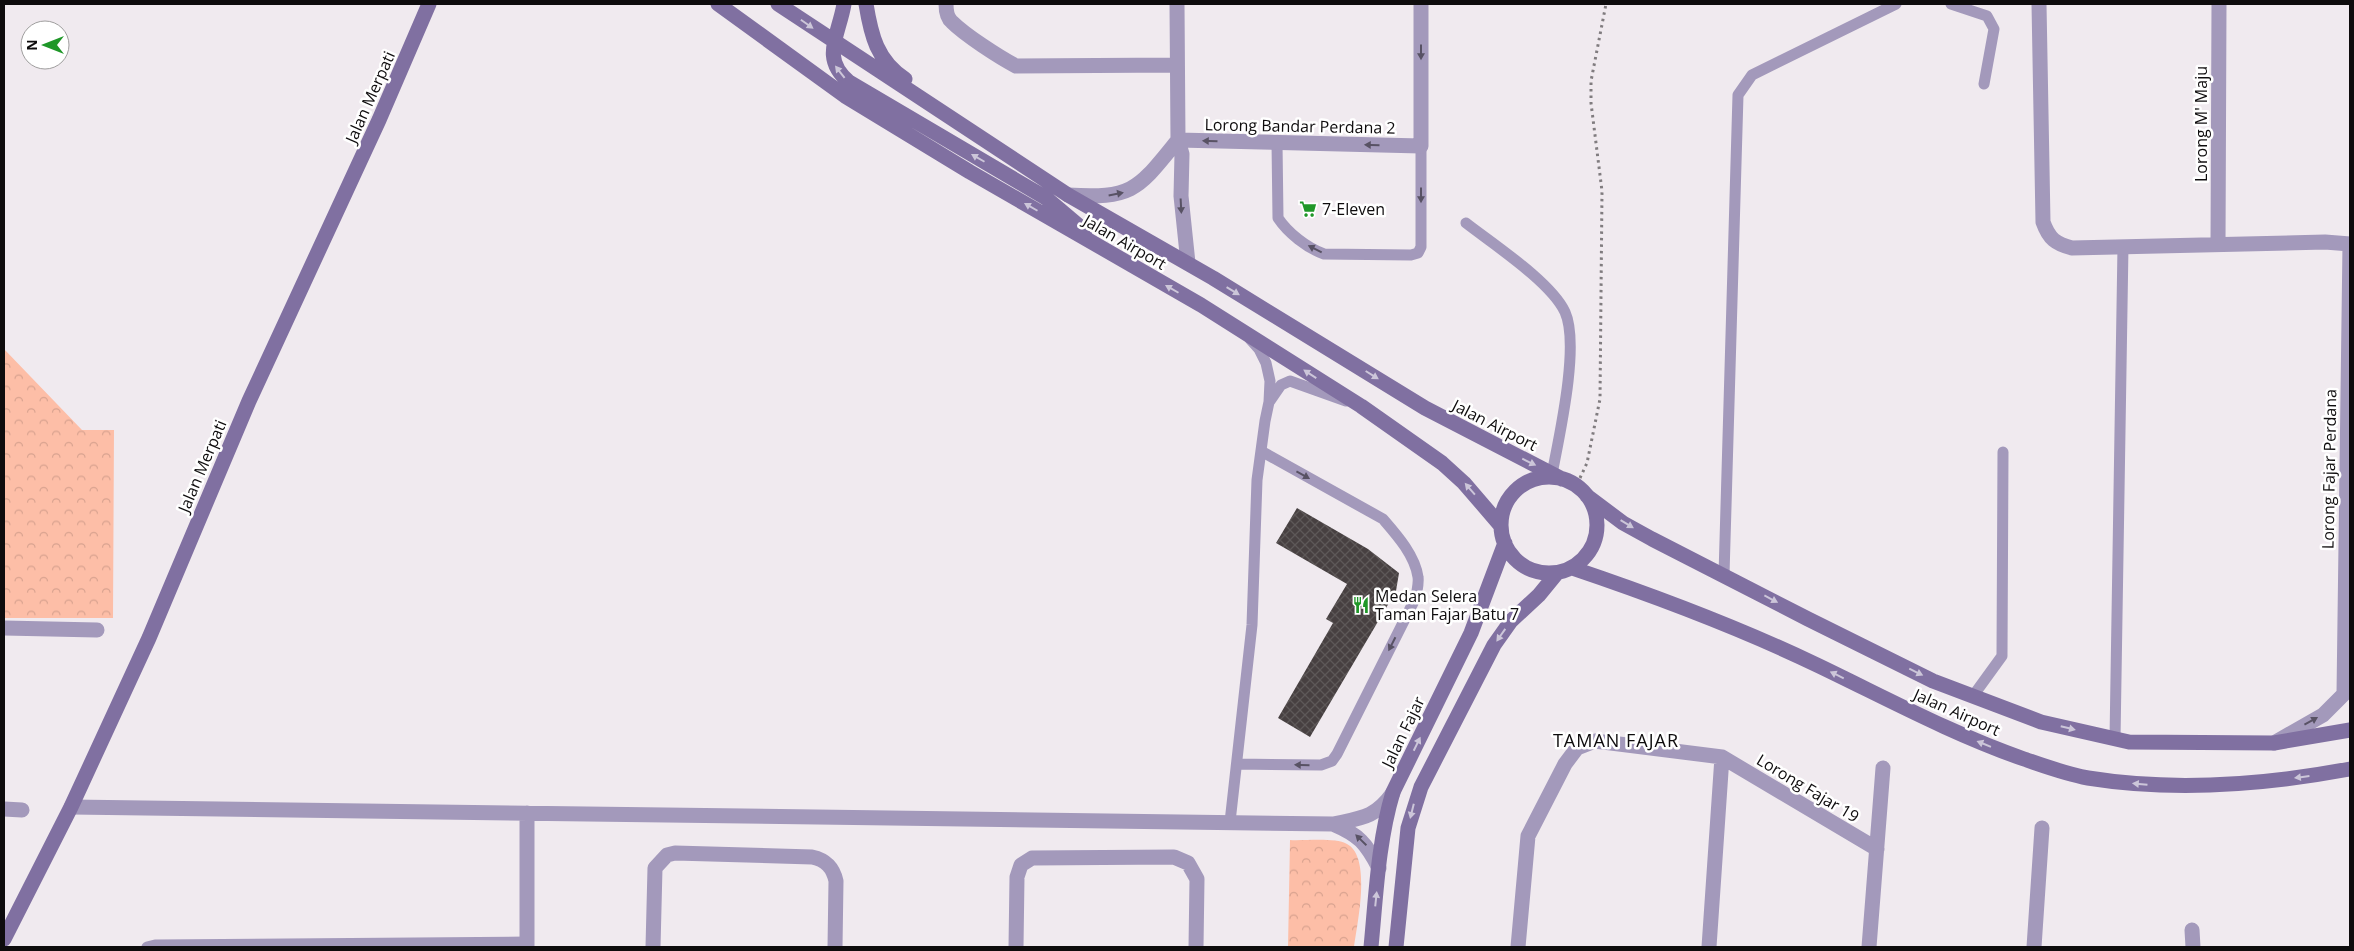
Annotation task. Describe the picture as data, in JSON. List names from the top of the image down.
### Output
{
  "streets": {
    "main road": ["Jalan Merpati", "Jalan Airport", "Jalan Fajar"],
    "street": [
      "Lorong M' Maju",
      "Lorong Bandar Perdana 2",
      "Lorong Fajar Perdana",
      "Lorong Fajar 19"
    ]
  },
  "crossings": [
    ["Jalan Airport", "Jalan Fajar"]
  ],
  "one_way": ["Lorong Bandar Perdana 2"],
  "districts": ["TAMAN FAJAR"],
  "places": {
    "supermarket": ["7-Eleven"],
    "restaurant": ["Medan Selera Taman Fajar Batu 7"]
  },
  "north": "left"
}
